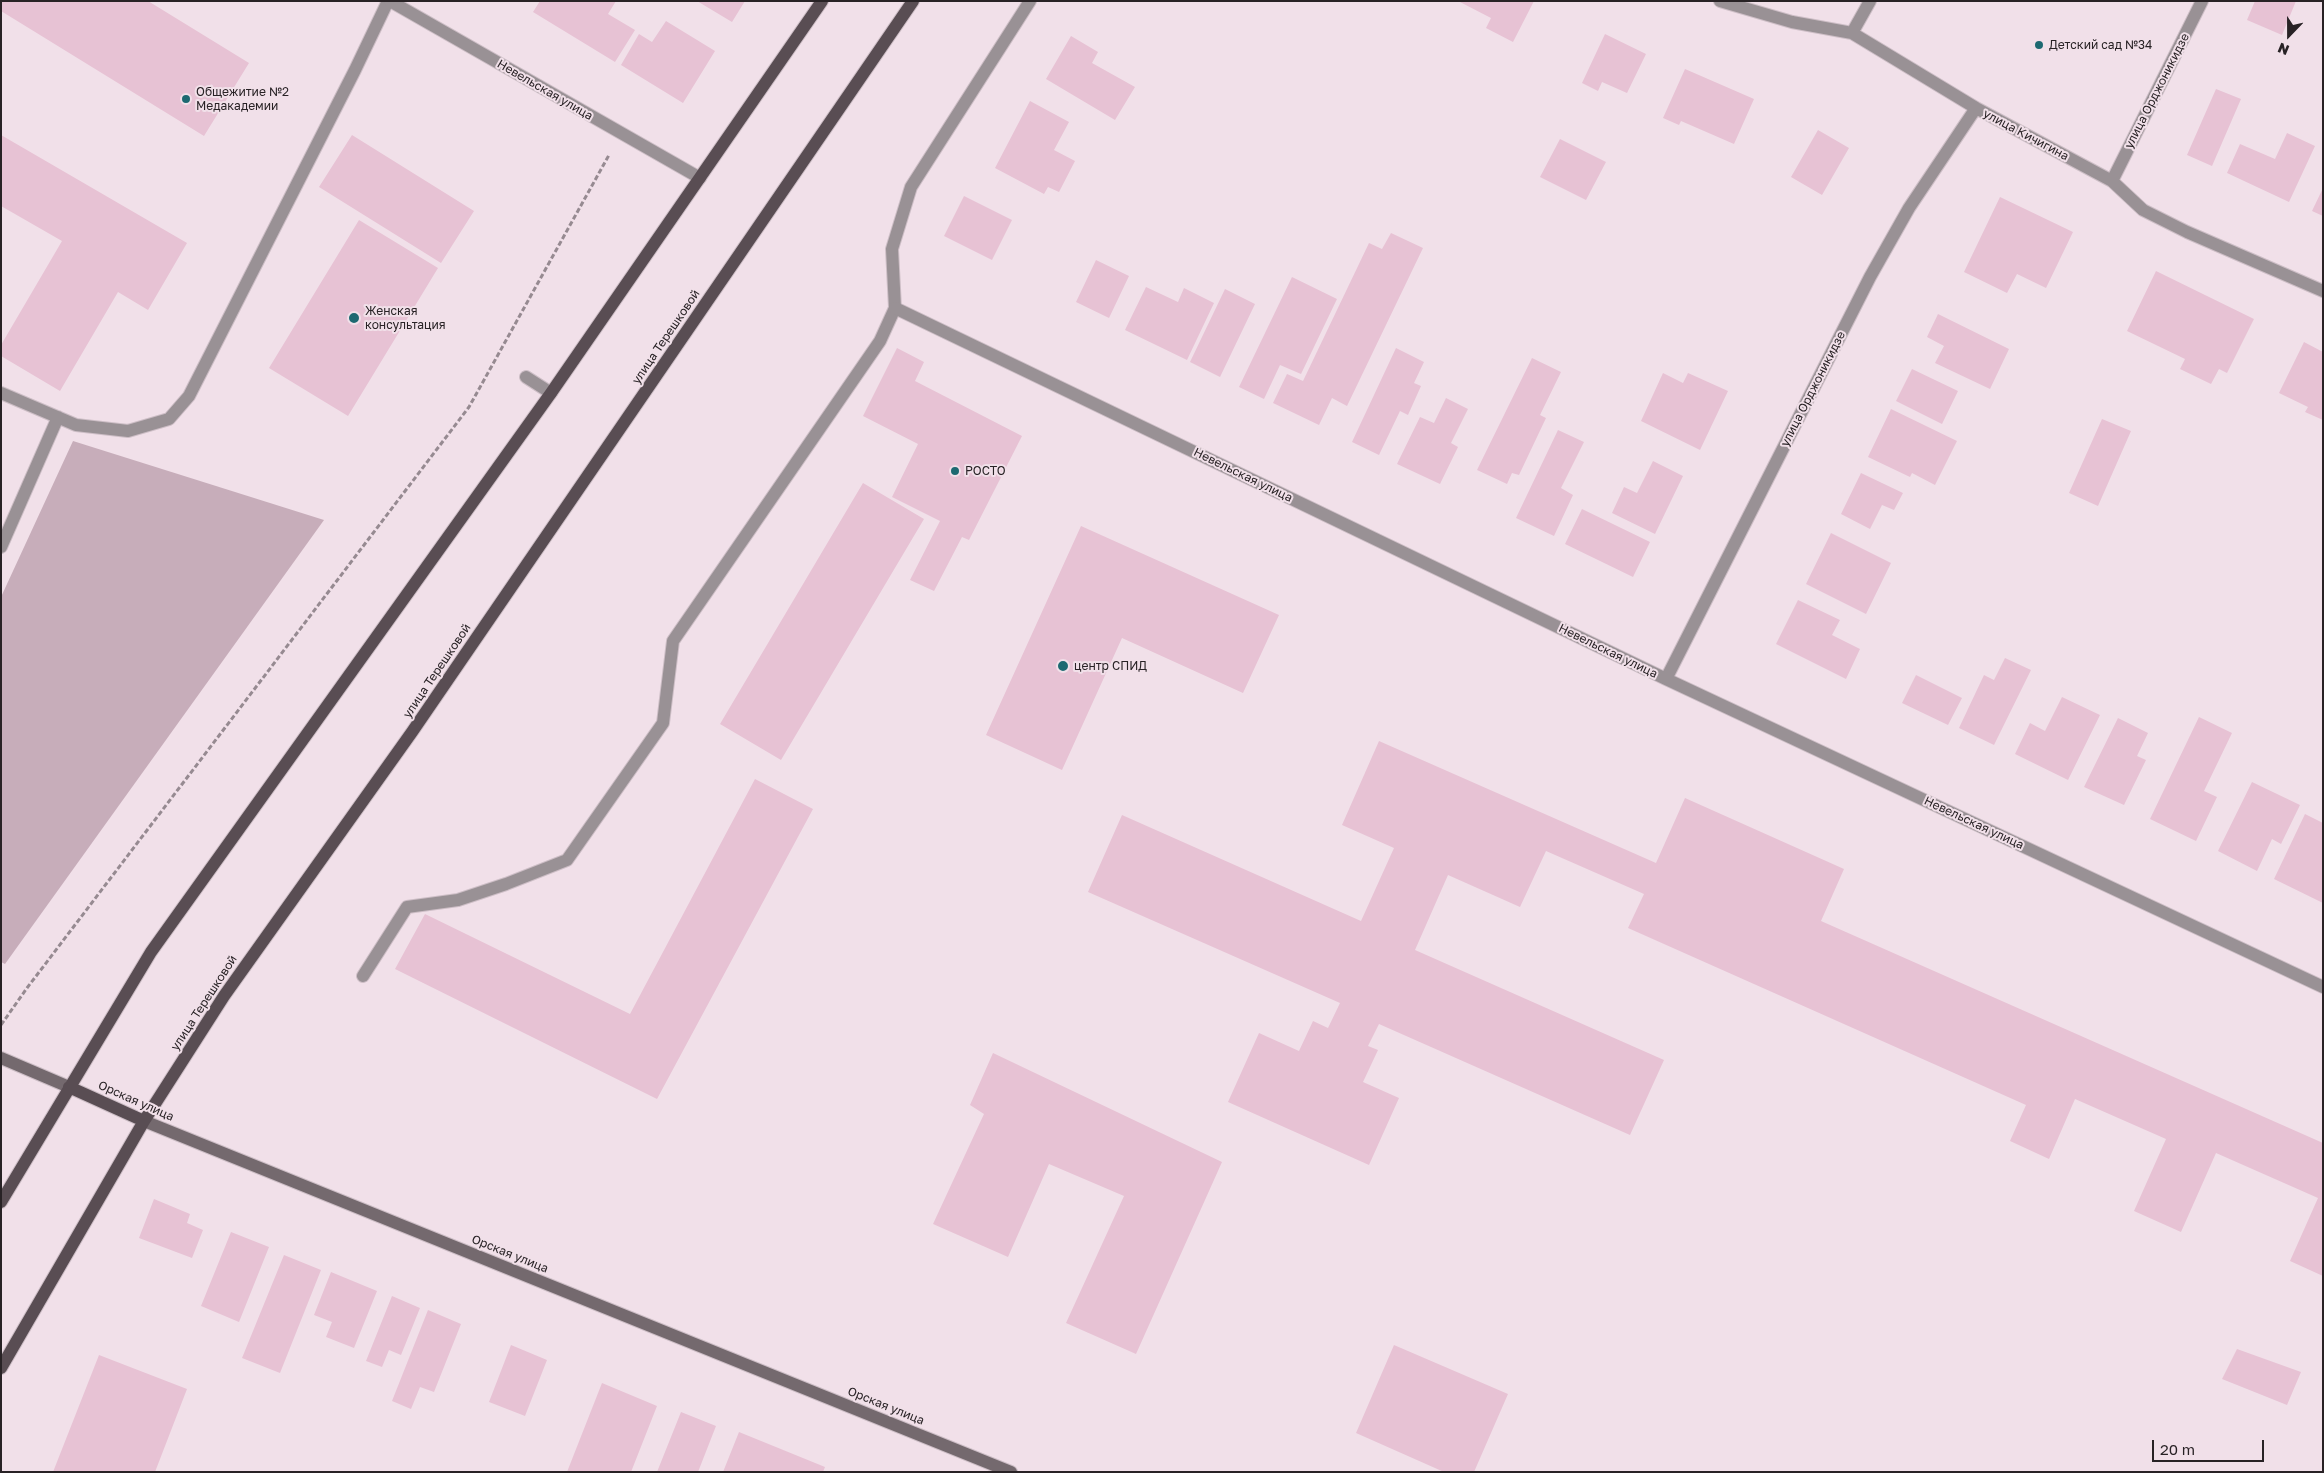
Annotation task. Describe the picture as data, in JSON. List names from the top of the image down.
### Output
{
  "streets": {
    "main road": ["улица Терешковой", "Орская улица"],
    "street": ["Невельская улица", "улица Орджоникидзе", "улица Кичигина"]
  },
  "crossings": [
    ["Невельская улица", "улица Орджоникидзе"],
    ["улица Орджоникидзе", "улица Кичигина"],
    ["улица Терешковой", "Орская улица"]
  ],
  "places": [
    "Детский сад №34",
    "Общежитие №2 Медакадемии",
    "Женская консультация",
    "РОСТО",
    "центр СПИД"
  ],
  "scale_bar": "20 m",
  "north": "bottom"
}
